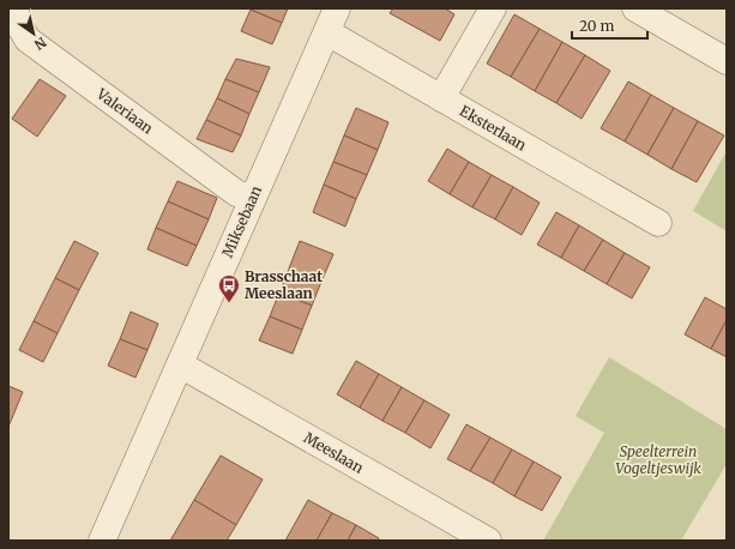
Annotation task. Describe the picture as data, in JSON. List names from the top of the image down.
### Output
{
  "streets": {
    "street": [
      "Valeriaan",
      "Eksterlaan",
      "Miksebaan",
      "Meeslaan"
    ]
  },
  "crossings": [
    ["Valeriaan", "Miksebaan"],
    ["Eksterlaan", "Miksebaan"],
    ["Miksebaan", "Meeslaan"]
  ],
  "parks": ["Speelterrein Vogeltjeswijk"],
  "places": {
    "bus stop": ["Brasschaat Meeslaan"]
  },
  "scale_bar": "20 m",
  "north": "bottom right"
}
